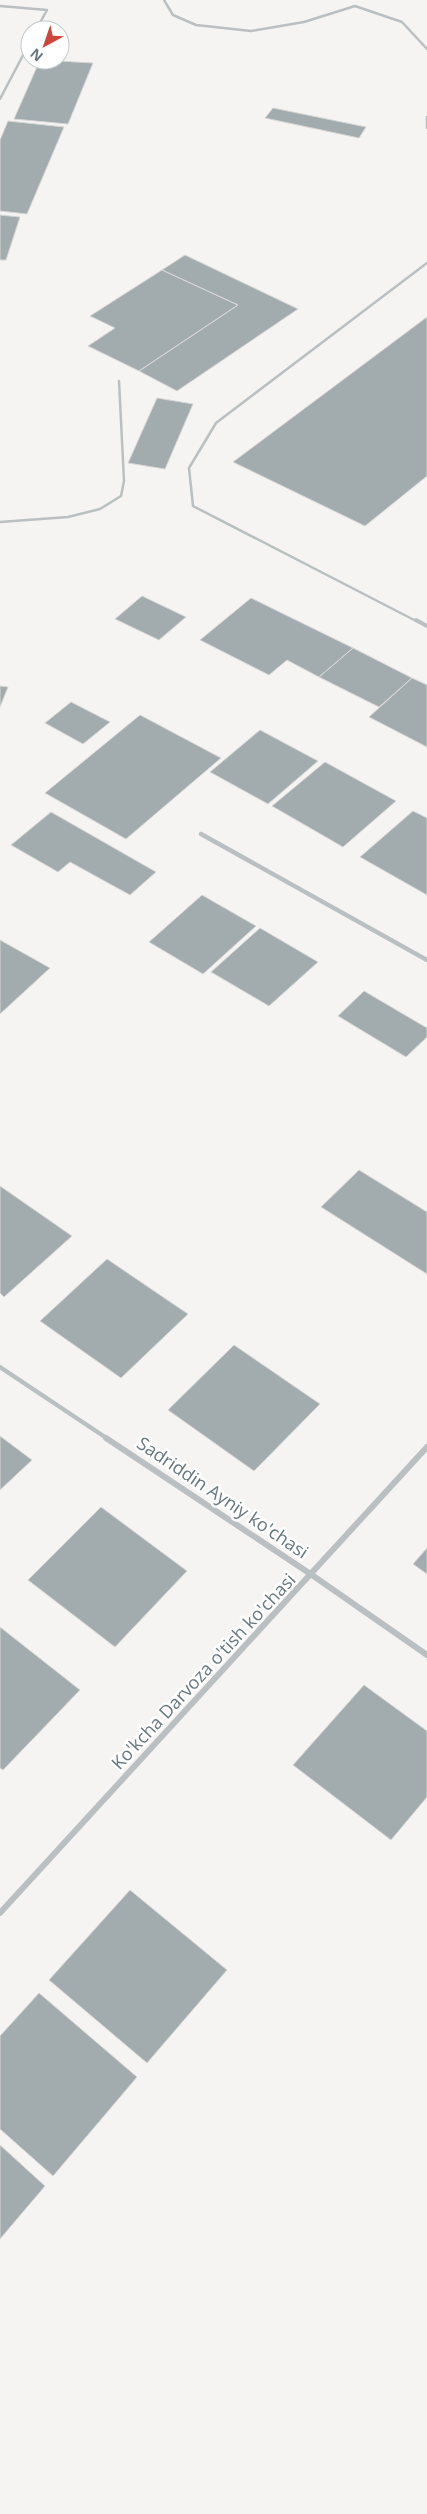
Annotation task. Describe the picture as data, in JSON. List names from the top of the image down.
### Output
{
  "streets": {
    "street": ["Sadriddin Ayniy ko'chasi", "Ko'kcha Darvoza o'tish ko'chasi"]
  },
  "crossings": [
    ["Sadriddin Ayniy ko'chasi", "Ko'kcha Darvoza o'tish ko'chasi"]
  ],
  "north": "bottom left"
}
